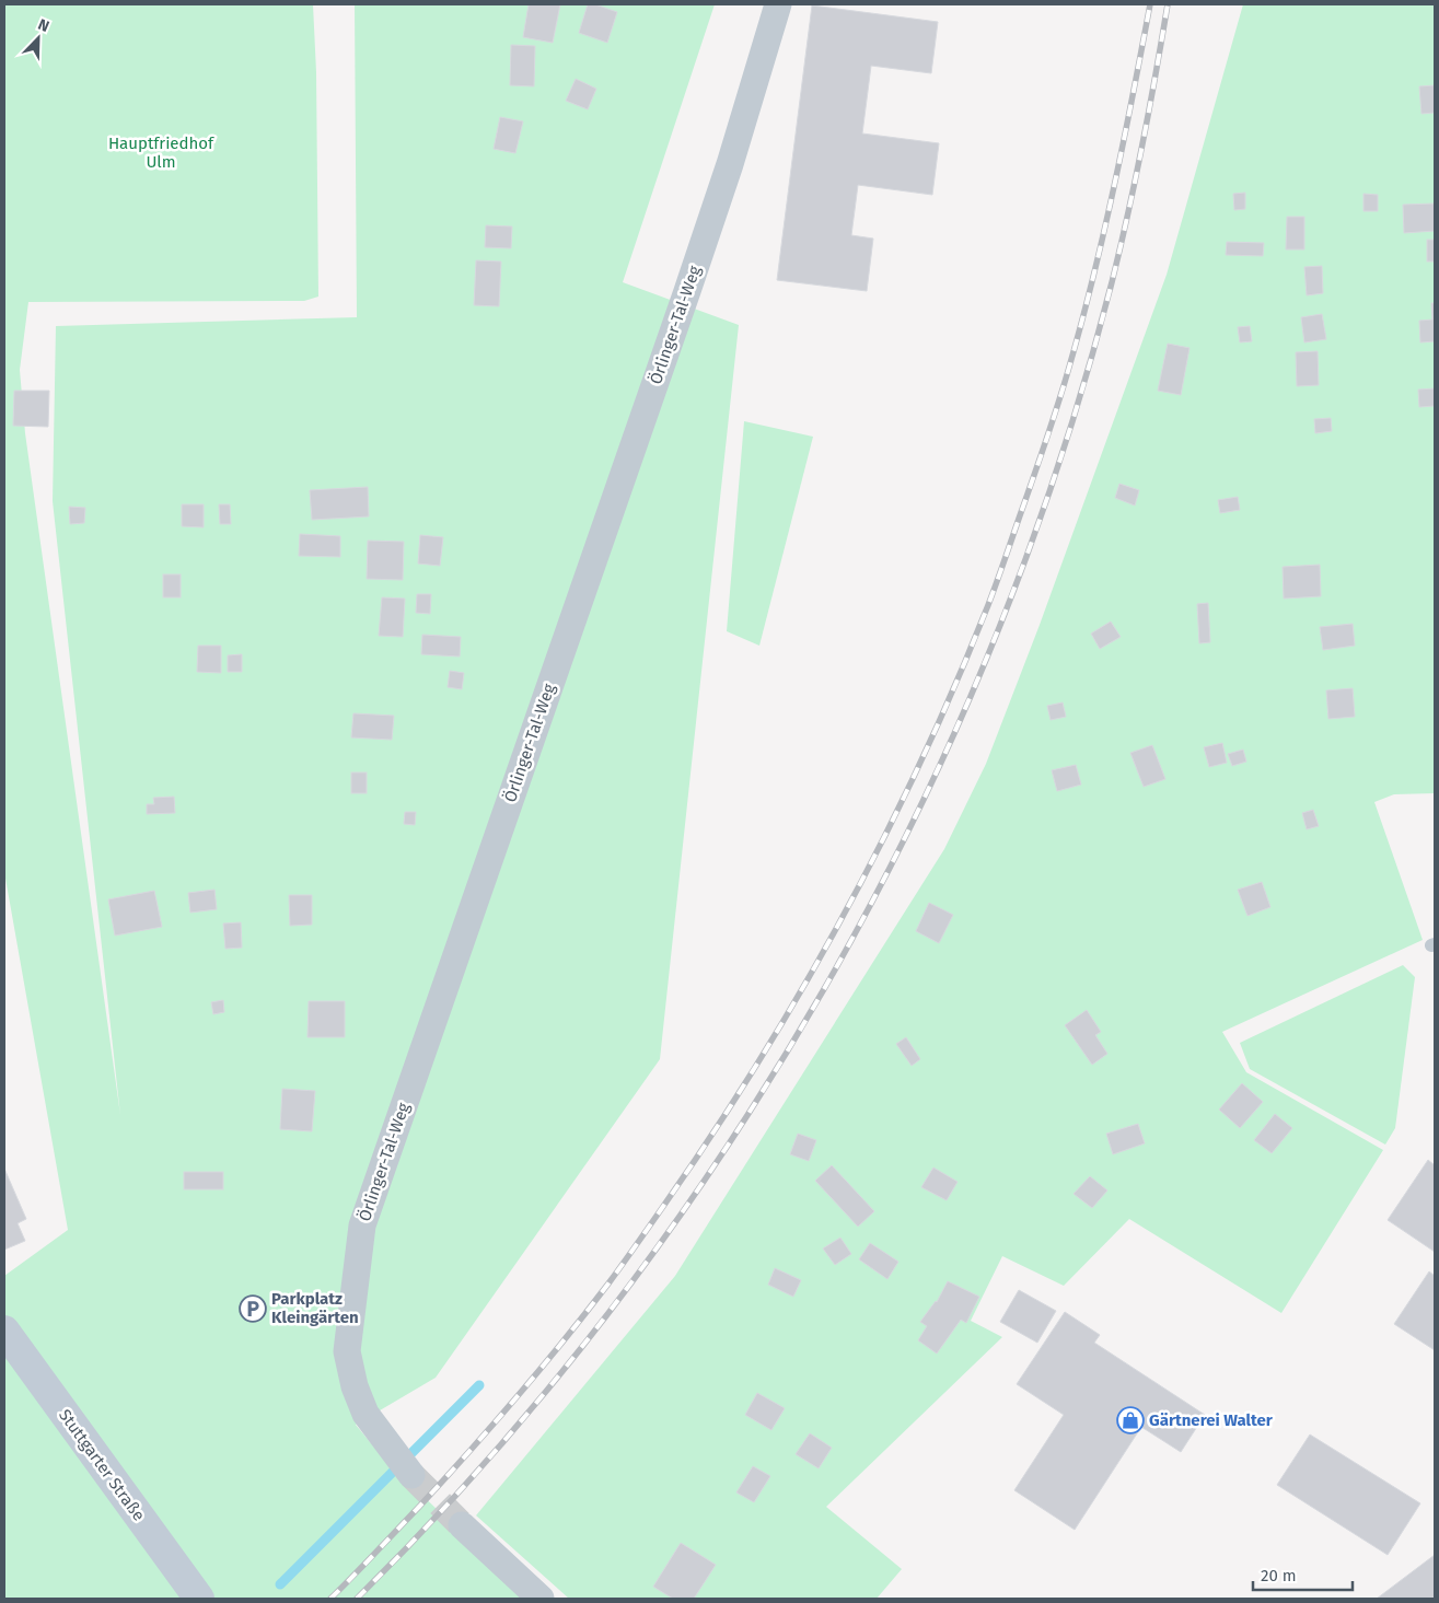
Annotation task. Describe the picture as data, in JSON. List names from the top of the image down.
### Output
{
  "streets": {
    "main road": ["Stuttgarter Straße"],
    "street": ["Örlinger-Tal-Weg"]
  },
  "parks": ["Hauptfriedhof Ulm"],
  "places": {
    "parking": ["Parkplatz Kleingärten"],
    "shop": ["Gärtnerei Walter"]
  },
  "scale_bar": "20 m",
  "north": "top right"
}
